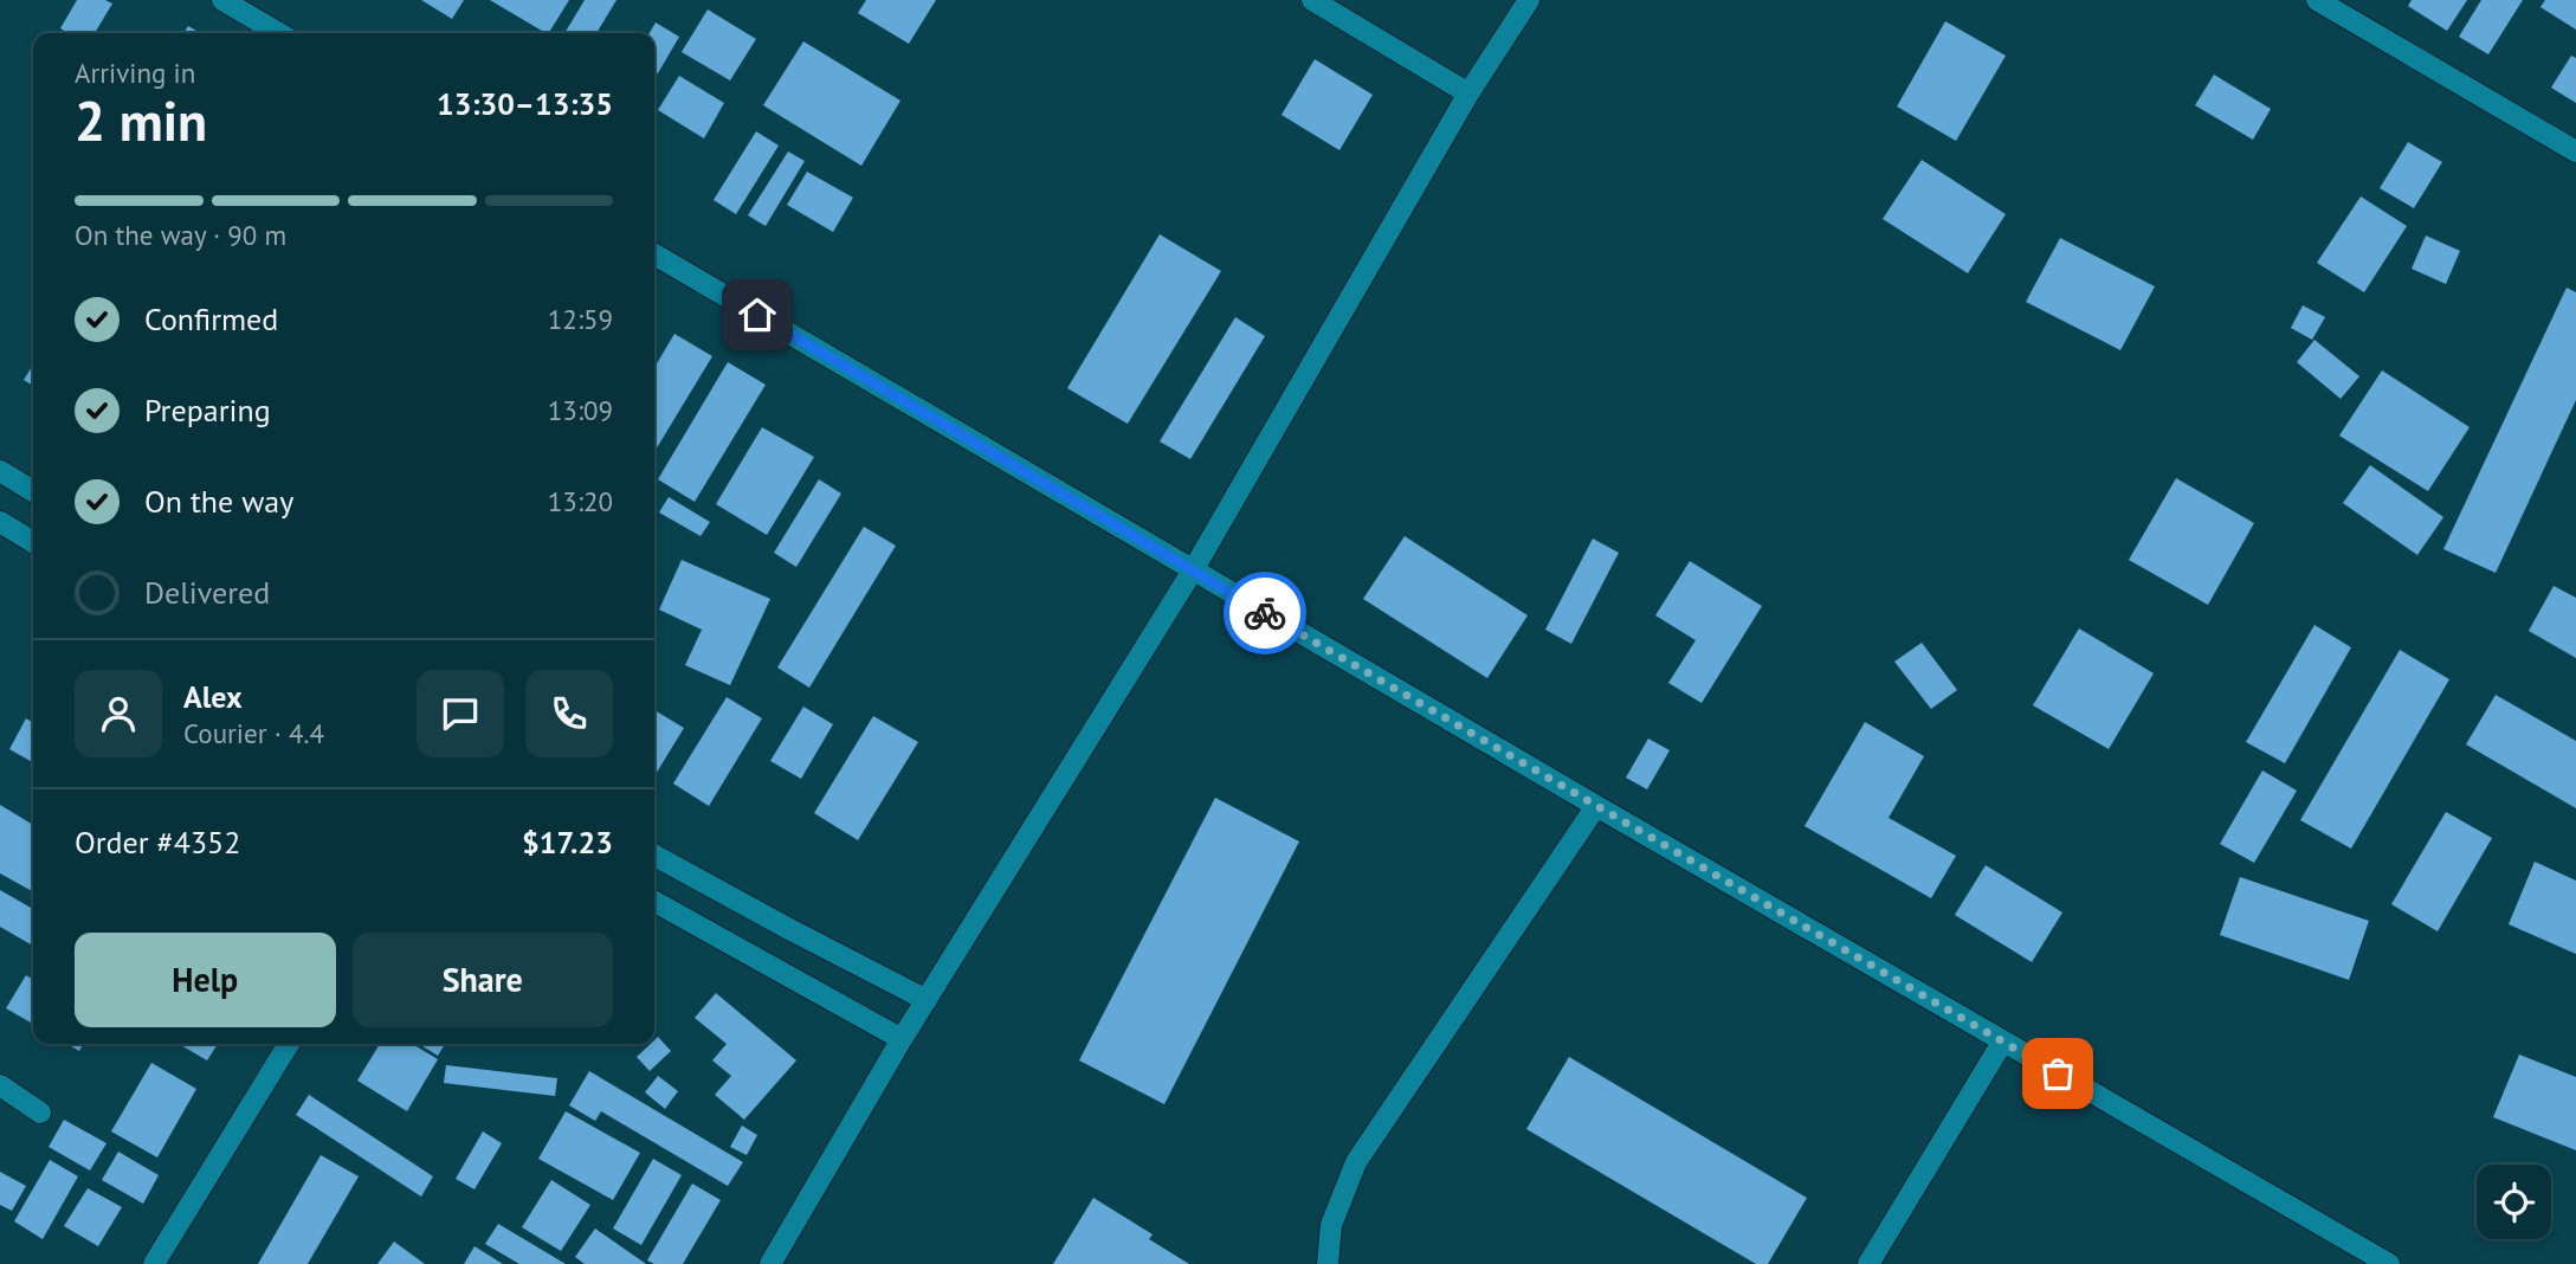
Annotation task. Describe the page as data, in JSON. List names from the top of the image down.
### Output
{
  "page": {
    "heading": ["2 min", "Arriving in", "13:30–13:35"],
    "panel": [
      "Alex",
      "Courier · 4.4",
      "Order #4352",
      "$17.23"
    ],
    "bar": "On the way · 90 m",
    "list": [
      ["Confirmed", "12:59"],
      ["Preparing", "13:09"],
      ["On the way", "13:20"],
      "Delivered"
    ],
    "buttons": ["Help", "Share"]
  }
}
